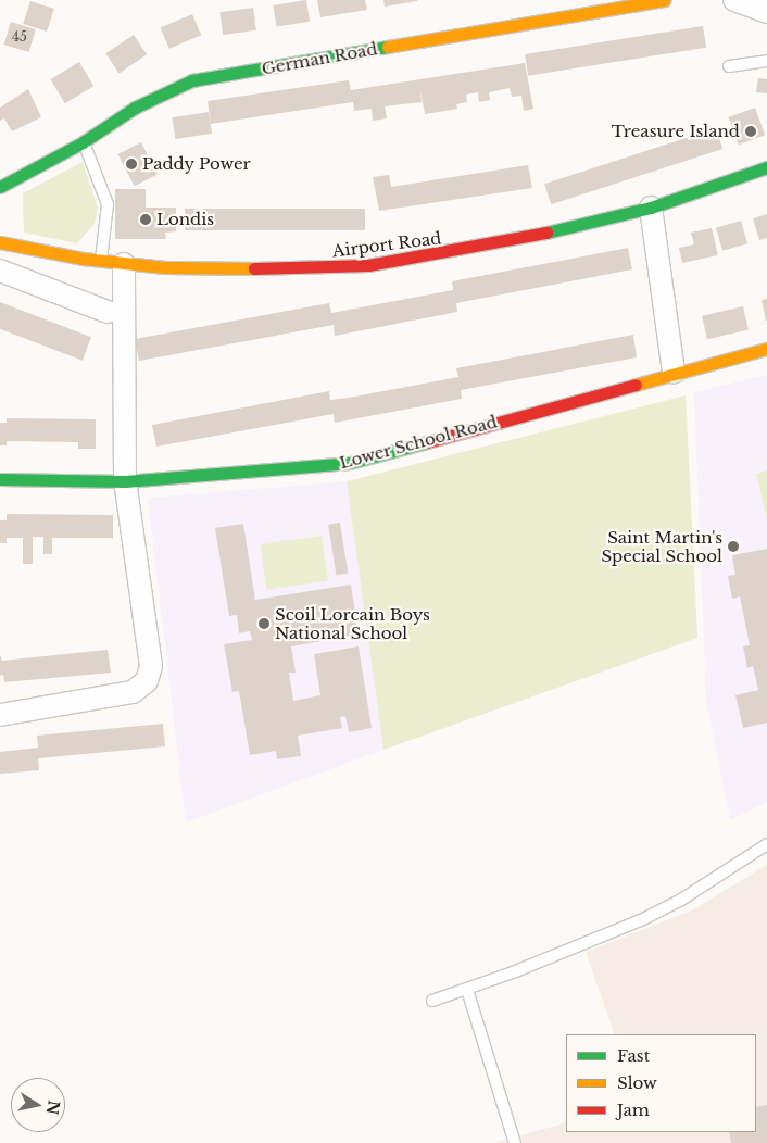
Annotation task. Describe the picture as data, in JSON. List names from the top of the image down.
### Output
{
  "streets": {
    "street": ["German Road", "Airport Road", "Lower School Road"]
  },
  "places": [
    "Treasure Island",
    "Paddy Power",
    "Londis",
    "Saint Martin's Special School",
    "Scoil Lorcain Boys National School"
  ],
  "house_numbers": ["45"],
  "legend": ["Fast", "Slow", "Jam"],
  "north": "right"
}
